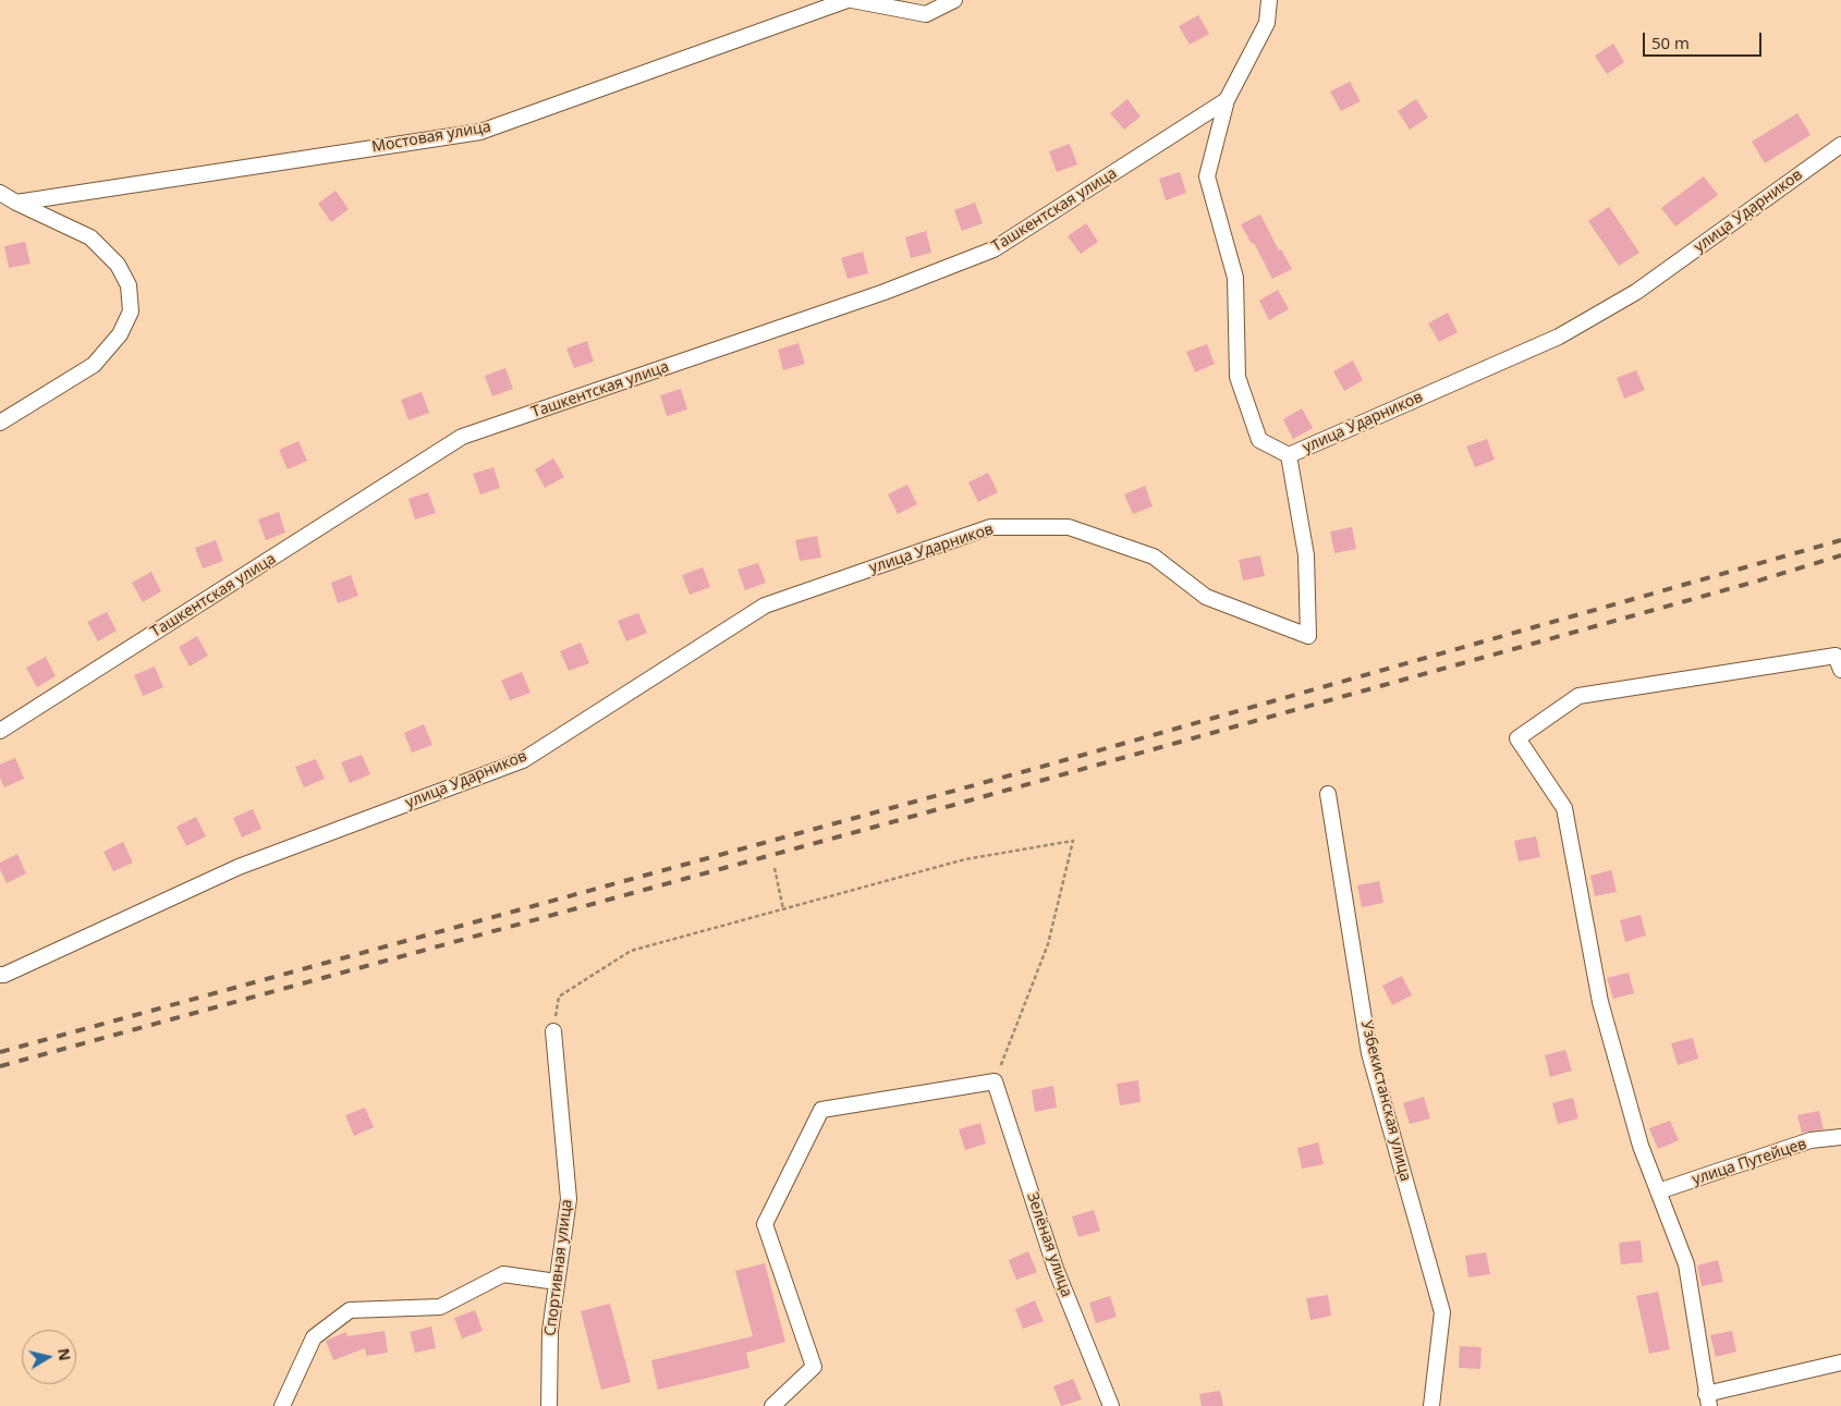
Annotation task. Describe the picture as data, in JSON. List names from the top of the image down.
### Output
{
  "streets": {
    "street": [
      "Мостовая улица",
      "Ташкентская улица",
      "улица Ударников",
      "Узбекистанская улица",
      "улица Путейцев",
      "Зелёная улица",
      "Спортивная улица"
    ]
  },
  "scale_bar": "50 m",
  "north": "right"
}
